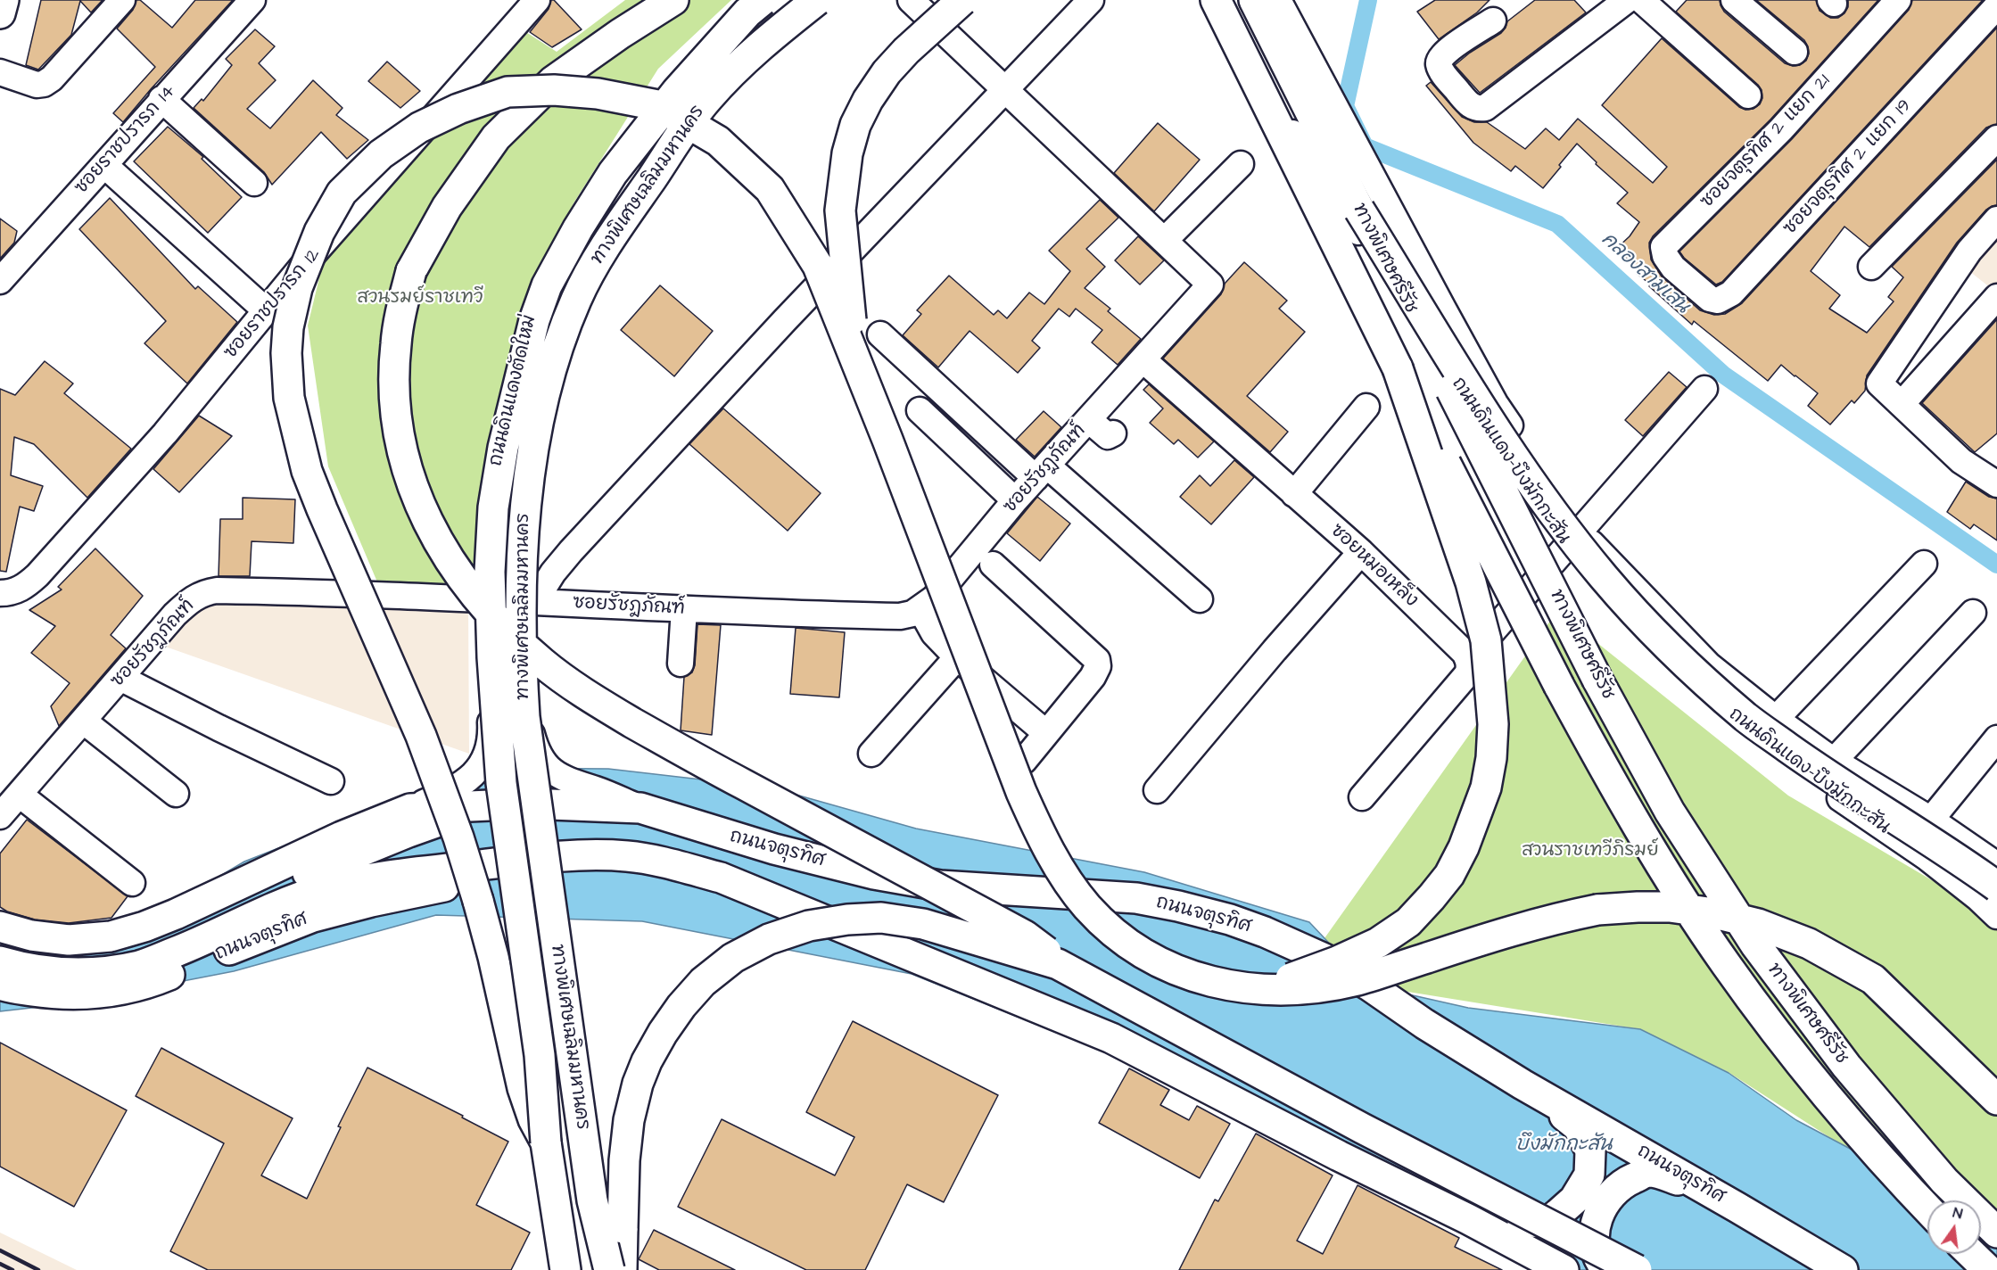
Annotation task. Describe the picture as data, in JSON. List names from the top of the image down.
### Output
{
  "streets": {
    "main road": ["ทางพิเศษเฉลิมมหานคร", "ทางพิเศษศรีรัช", "ถนนจตุรทิศ"],
    "street": [
      "ซอยราชปรารภ 14",
      "ซอยจตุรทิศ 2 แยก 21",
      "ซอยจตุรทิศ 2 แยก 19",
      "ซอยราชปรารภ 12",
      "ถนนดินแดงตัดใหม่",
      "ถนนดินแดง-บึงมักกะสัน",
      "ซอยรัชฎภัณฑ์",
      "ซอยหมอเหล็ง"
    ]
  },
  "crossings": [
    ["ซอยจตุรทิศ 2 แยก 21", "ซอยจตุรทิศ 2 แยก 19"],
    ["ถนนดินแดงตัดใหม่", "ซอยรัชฎภัณฑ์"],
    ["ถนนดินแดงตัดใหม่", "ถนนจตุรทิศ"],
    ["ซอยรัชฎภัณฑ์", "ซอยหมอเหล็ง"]
  ],
  "water": ["คลองสามเสน", "บึงมักกะสัน"],
  "parks": ["สวนรมย์ราชเทวี", "สวนราชเทวีภิรมย์"],
  "north": "top"
}
